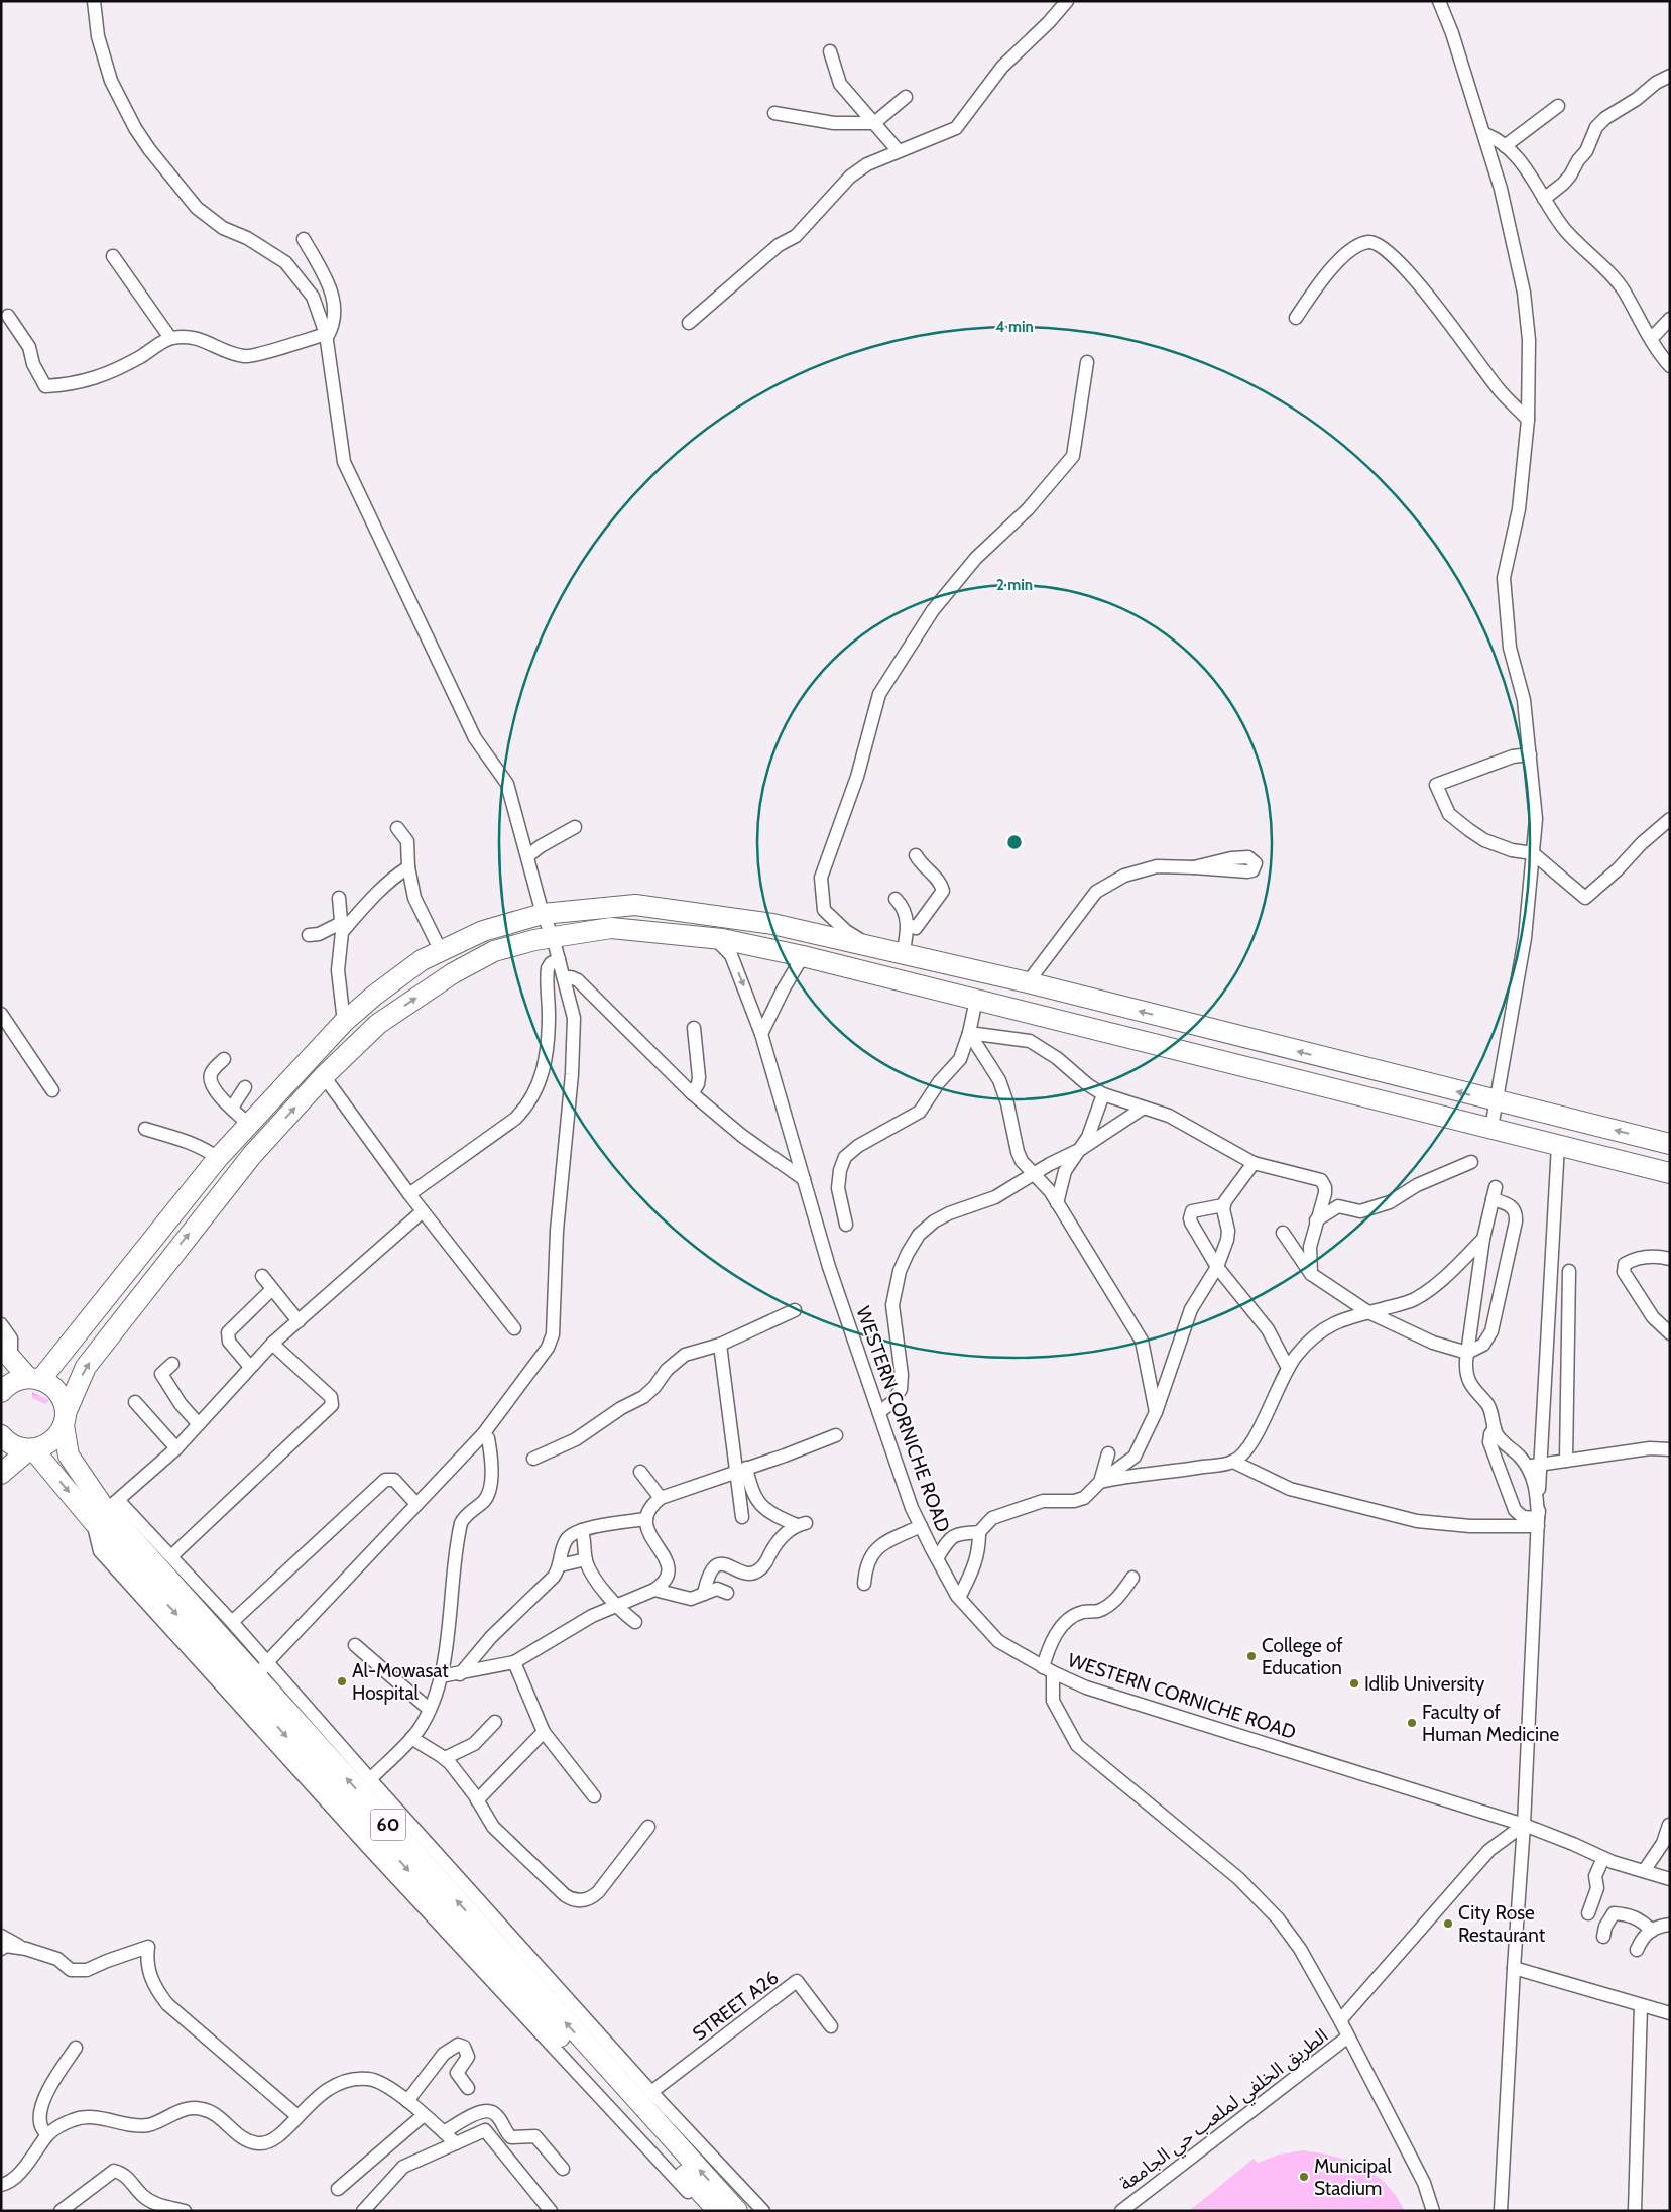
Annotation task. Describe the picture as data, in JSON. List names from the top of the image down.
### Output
{
  "streets": {
    "main road": ["60"],
    "street": ["WESTERN CORNICHE ROAD", "STREET A26", "الطريق الخلفي لملعب حي الجامعة"]
  },
  "places": [
    "College of Education",
    "Al-Mowasat Hospital",
    "Idlib University",
    "Faculty of Human Medicine",
    "City Rose Restaurant",
    "Municipal Stadium"
  ],
  "rings": ["4 min", "2 min"]
}
